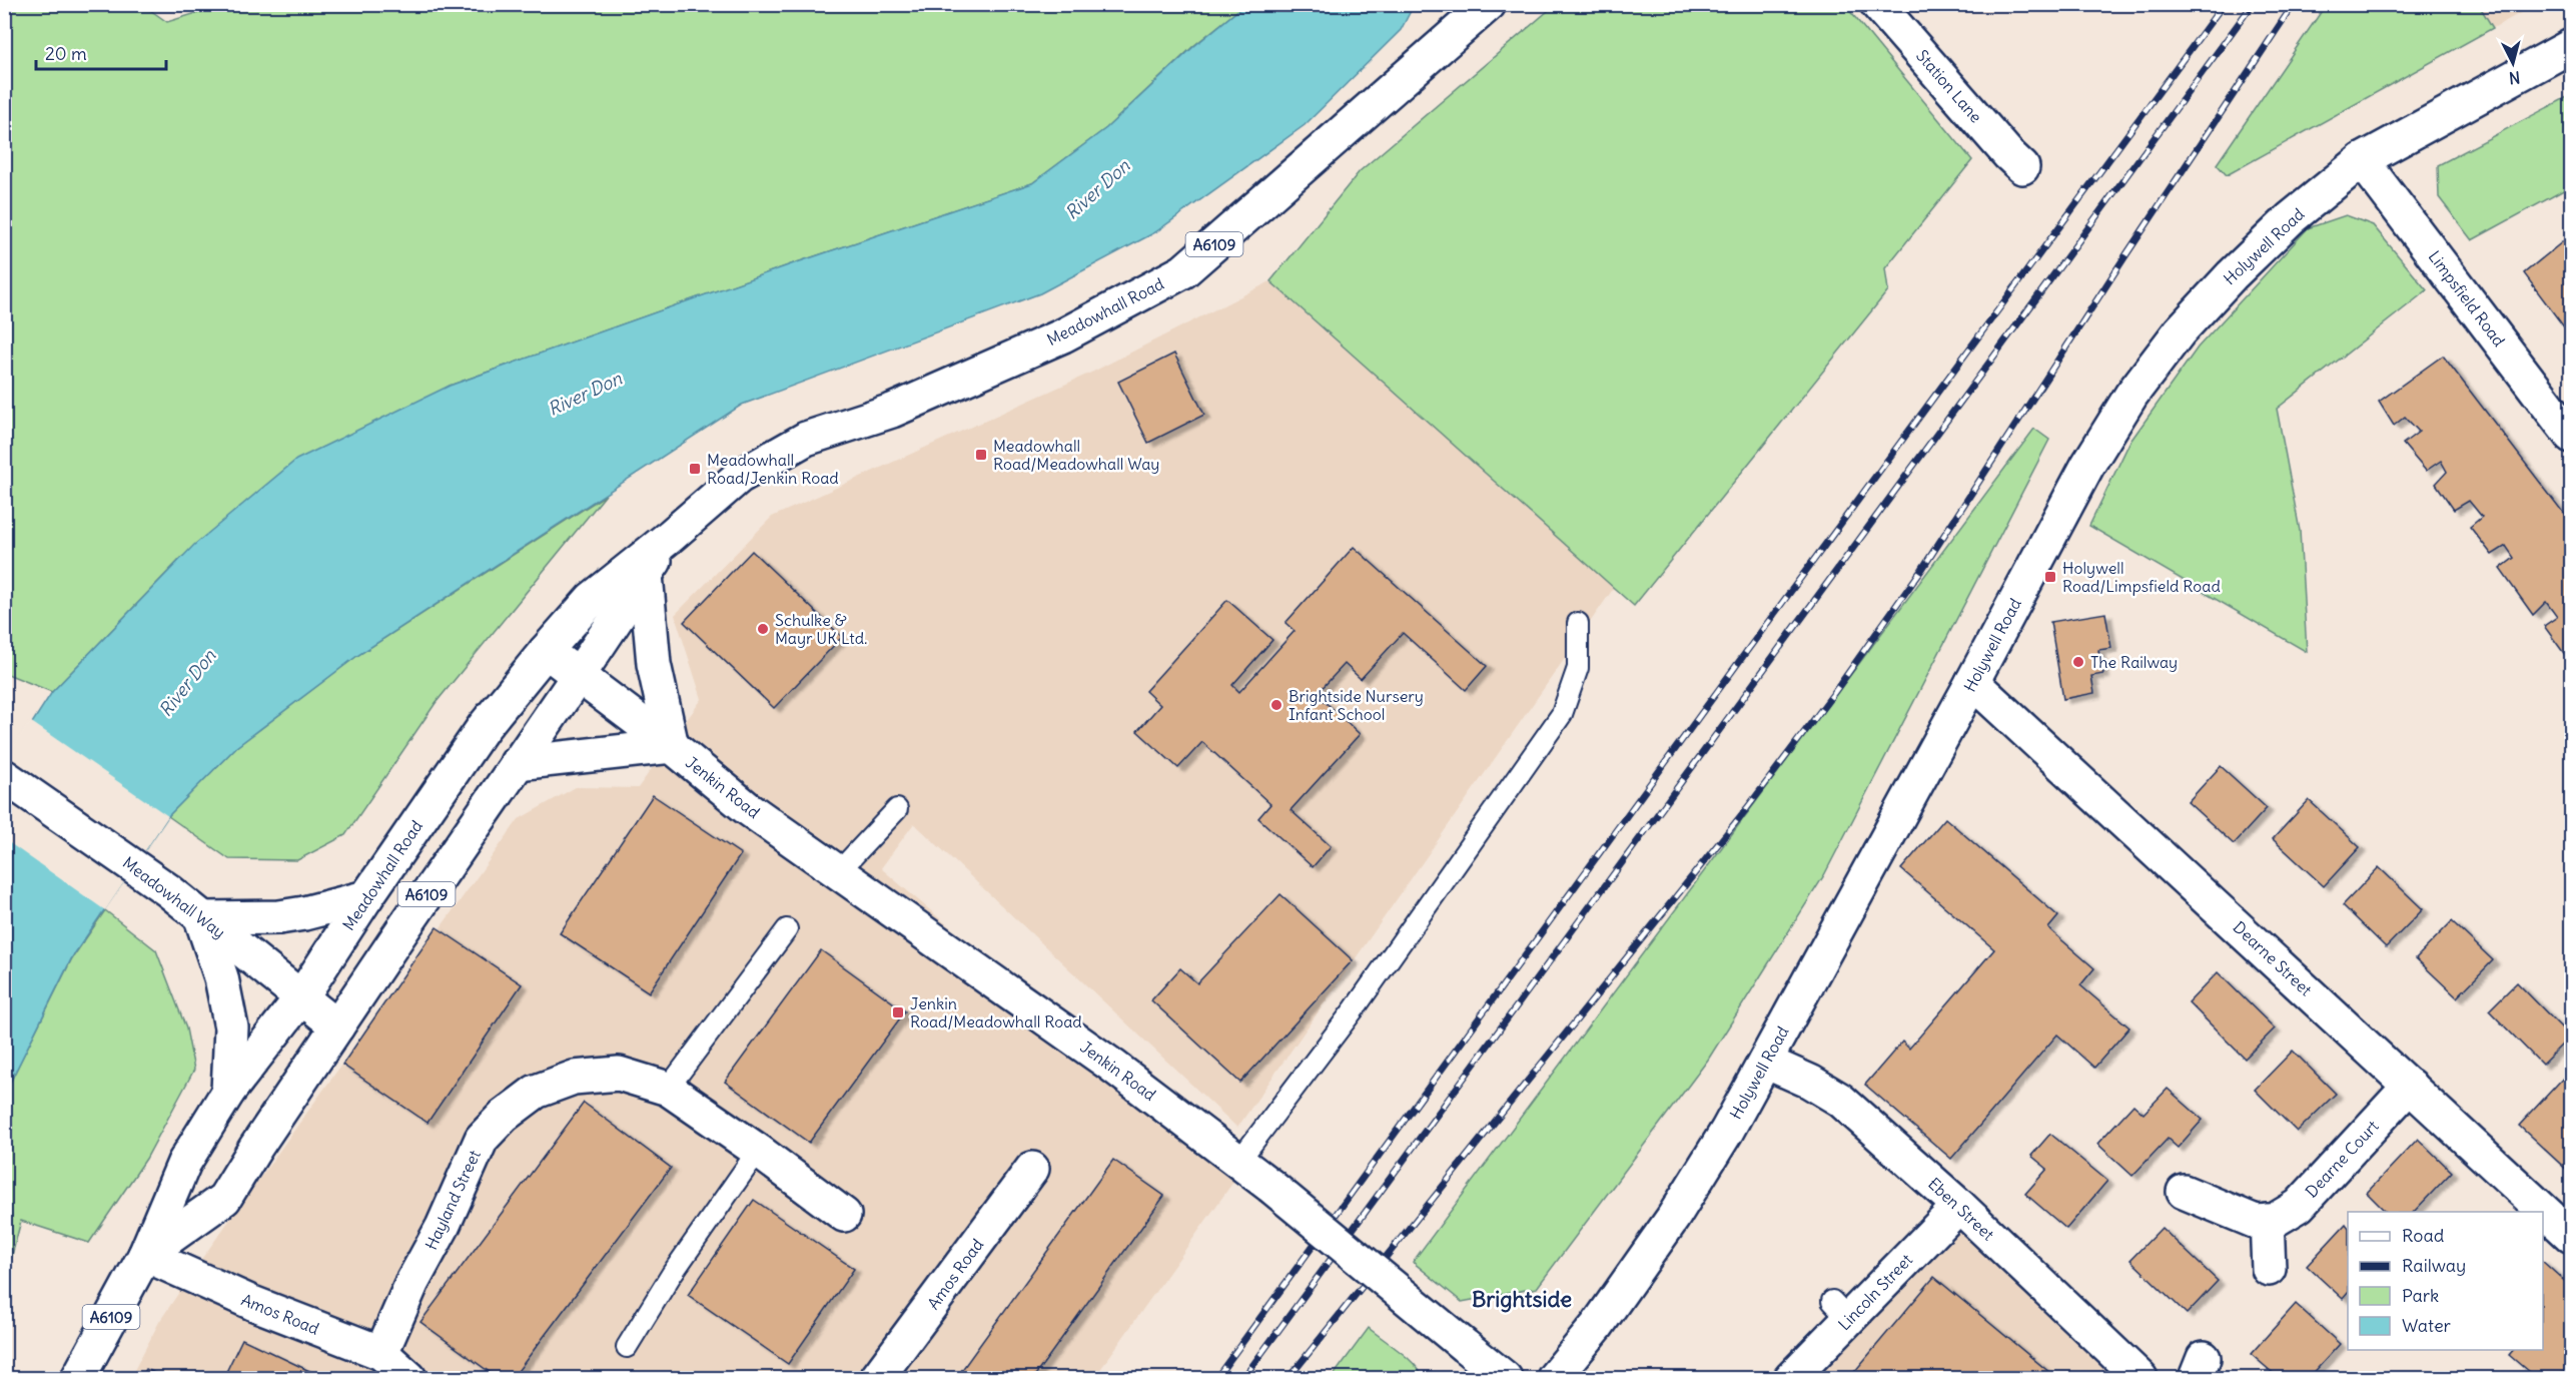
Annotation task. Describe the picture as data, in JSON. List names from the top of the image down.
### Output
{
  "streets": {
    "street": [
      "Station Lane",
      "A6109",
      "Holywell Road",
      "Limpsfield Road",
      "Meadowhall Road",
      "Jenkin Road",
      "Meadowhall Way",
      "Dearne Street",
      "Dearne Court",
      "Hayland Street",
      "Eben Street",
      "Amos Road",
      "Lincoln Street"
    ]
  },
  "crossings": [
    ["Holywell Road", "Limpsfield Road"],
    ["Holywell Road", "Dearne Street"],
    ["Holywell Road", "Eben Street"],
    ["Meadowhall Road", "Jenkin Road"],
    ["Meadowhall Road", "Meadowhall Way"],
    ["Meadowhall Road", "Amos Road"],
    ["Dearne Street", "Dearne Court"],
    ["Hayland Street", "Amos Road"],
    ["Eben Street", "Lincoln Street"]
  ],
  "districts": ["Brightside"],
  "water": ["River Don"],
  "places": {
    "transit": [
      "Meadowhall Road/Meadowhall Way",
      "Meadowhall Road/Jenkin Road",
      "Holywell Road/Limpsfield Road",
      "Jenkin Road/Meadowhall Road"
    ],
    "other": ["Schulke & Mayr UK Ltd.", "The Railway", "Brightside Nursery Infant School"]
  },
  "legend": [
    "Road",
    "Railway",
    "Park",
    "Water"
  ],
  "scale_bar": "20 m",
  "north": "bottom"
}
